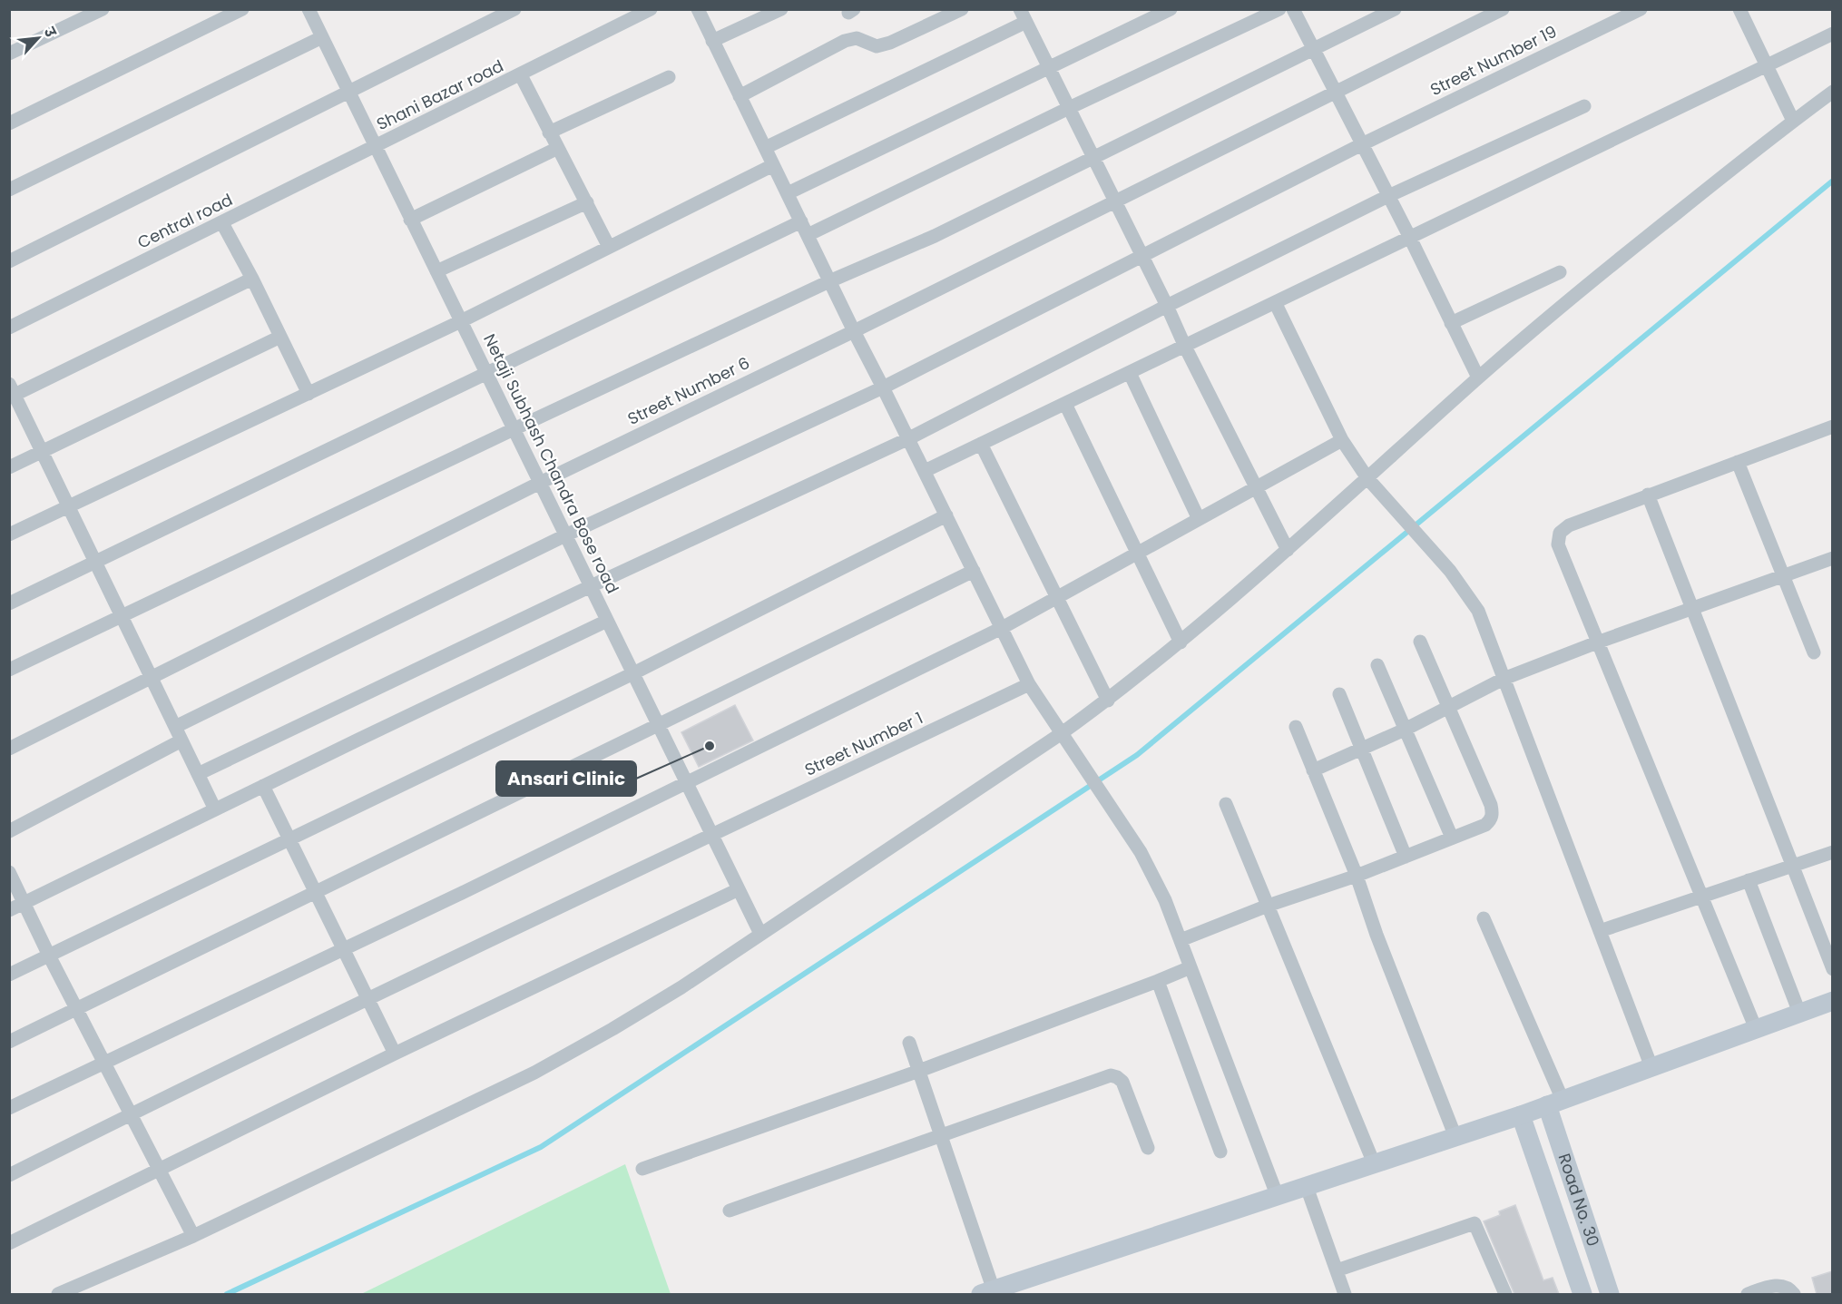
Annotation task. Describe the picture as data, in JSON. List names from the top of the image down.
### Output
{
  "streets": {
    "street": [
      "Street Number 19",
      "Shani Bazar road",
      "Central road",
      "Street Number 6",
      "Netaji Subhash Chandra Bose road",
      "Street Number 1",
      "Road No. 30"
    ]
  },
  "crossings": [
    ["Street Number 19", "Netaji Subhash Chandra Bose road"],
    ["Shani Bazar road", "Central road"],
    ["Shani Bazar road", "Netaji Subhash Chandra Bose road"],
    ["Central road", "Netaji Subhash Chandra Bose road"],
    ["Street Number 6", "Netaji Subhash Chandra Bose road"],
    ["Netaji Subhash Chandra Bose road", "Street Number 1"]
  ],
  "places": ["Ansari Clinic"],
  "north": "top right"
}
